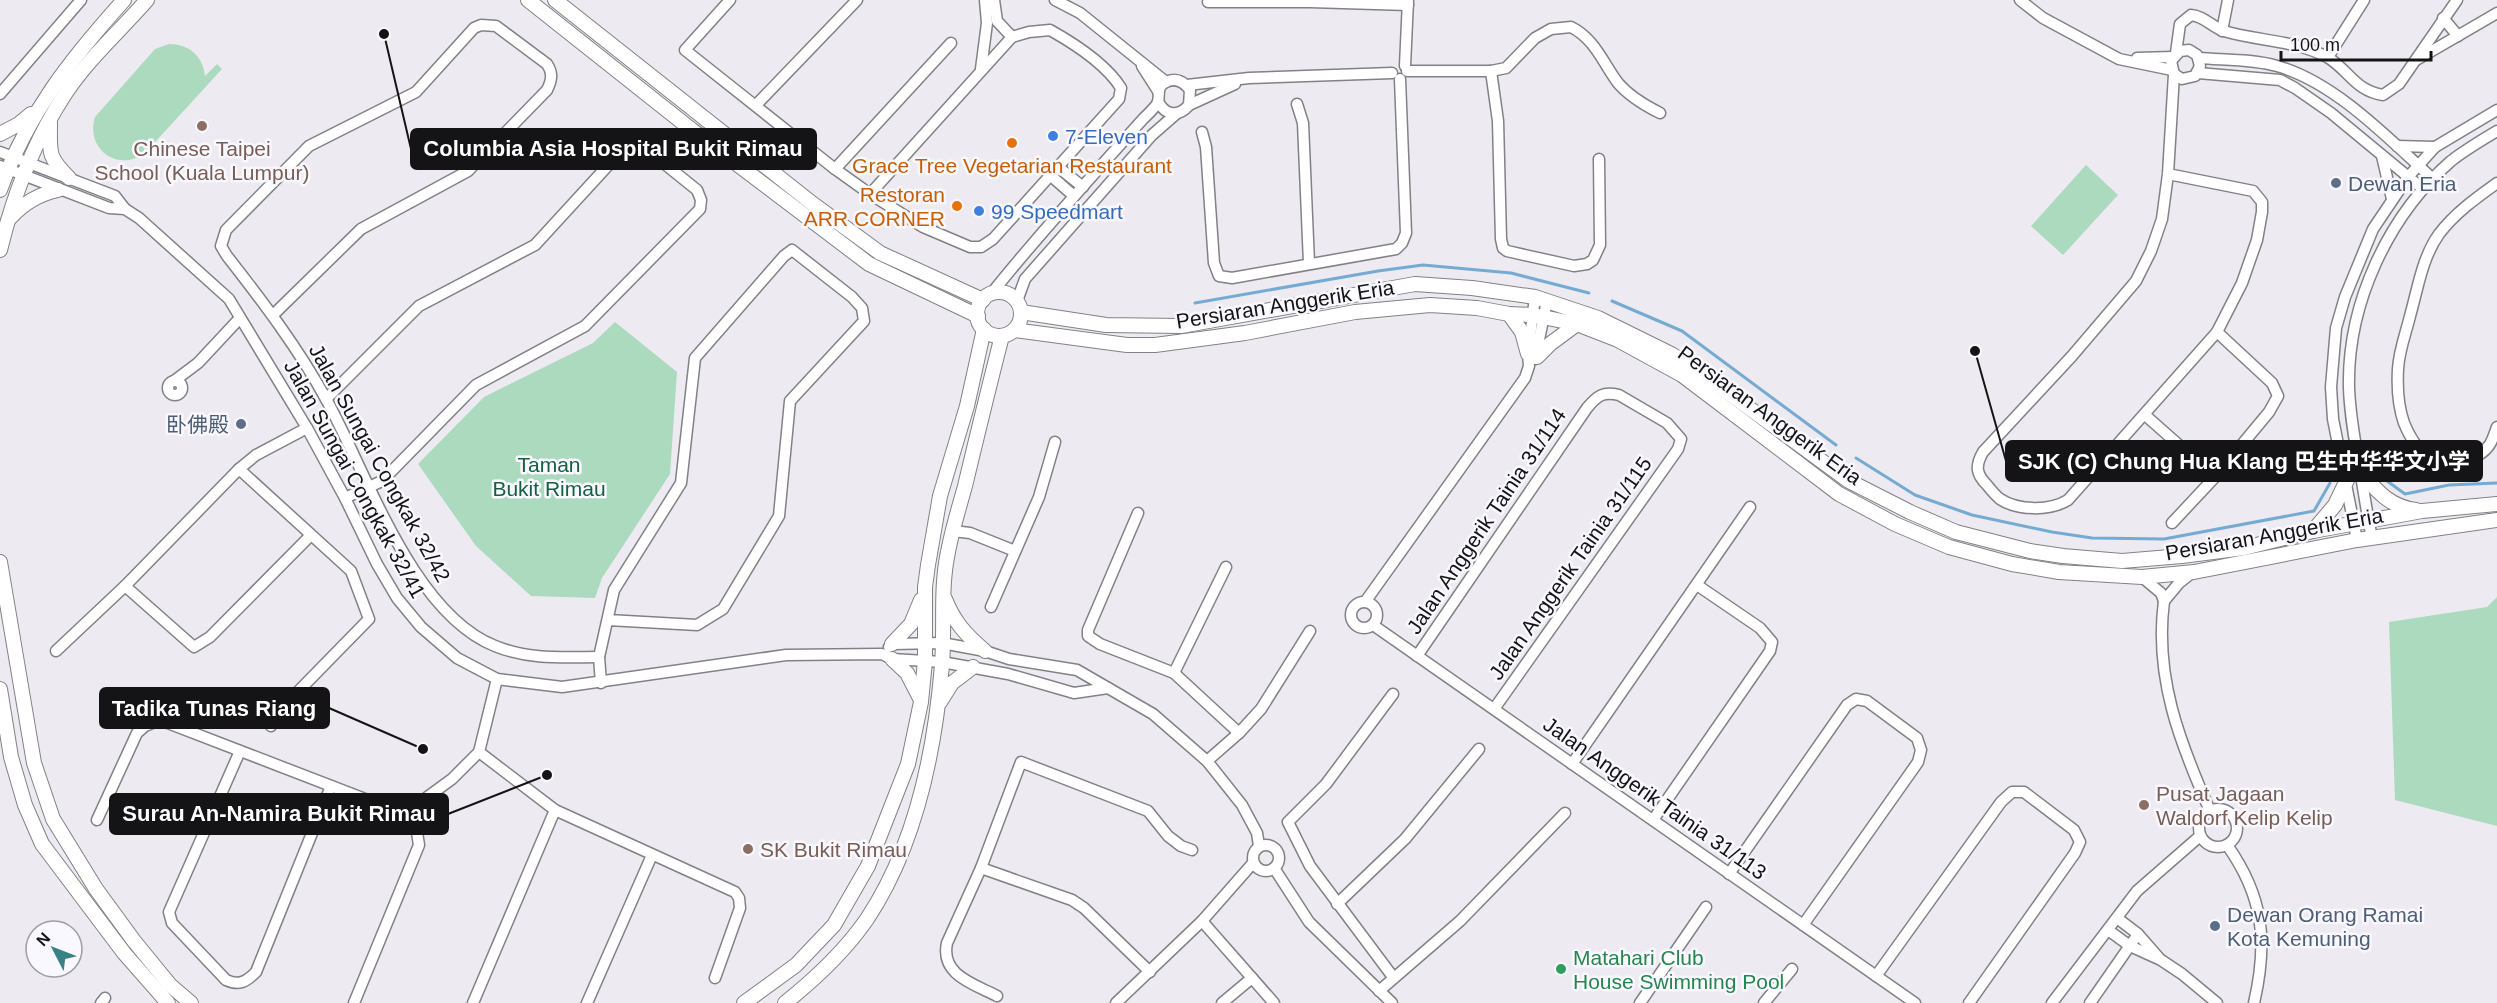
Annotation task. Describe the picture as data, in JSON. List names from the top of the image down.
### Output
{
  "streets": {
    "main road": ["Persiaran Anggerik Eria"],
    "street": [
      "Jalan Sungai Congkak 32/42",
      "Jalan Sungai Congkak 32/41",
      "Jalan Anggerik Tainia 31/114",
      "Jalan Anggerik Tainia 31/115",
      "Jalan Anggerik Tainia 31/113"
    ]
  },
  "crossings": [
    ["Jalan Anggerik Tainia 31/114", "Jalan Anggerik Tainia 31/115"],
    ["Jalan Anggerik Tainia 31/114", "Jalan Anggerik Tainia 31/113"],
    ["Jalan Anggerik Tainia 31/115", "Jalan Anggerik Tainia 31/113"]
  ],
  "parks": ["Taman Bukit Rimau"],
  "places": [
    "Columbia Asia Hospital Bukit Rimau",
    "Chinese Taipei School (Kuala Lumpur)",
    "7-Eleven",
    "Grace Tree Vegetarian Restaurant",
    "Dewan Eria",
    "Restoran ARR CORNER",
    "99 Speedmart",
    "SJK (C) Chung Hua Klang 巴生中华华文小学",
    "卧佛殿",
    "Tadika Tunas Riang",
    "Surau An-Namira Bukit Rimau",
    "Pusat Jagaan Waldorf Kelip Kelip",
    "SK Bukit Rimau",
    "Dewan Orang Ramai Kota Kemuning",
    "Matahari Club House Swimming Pool"
  ],
  "scale_bar": "100 m",
  "north": "top left"
}
